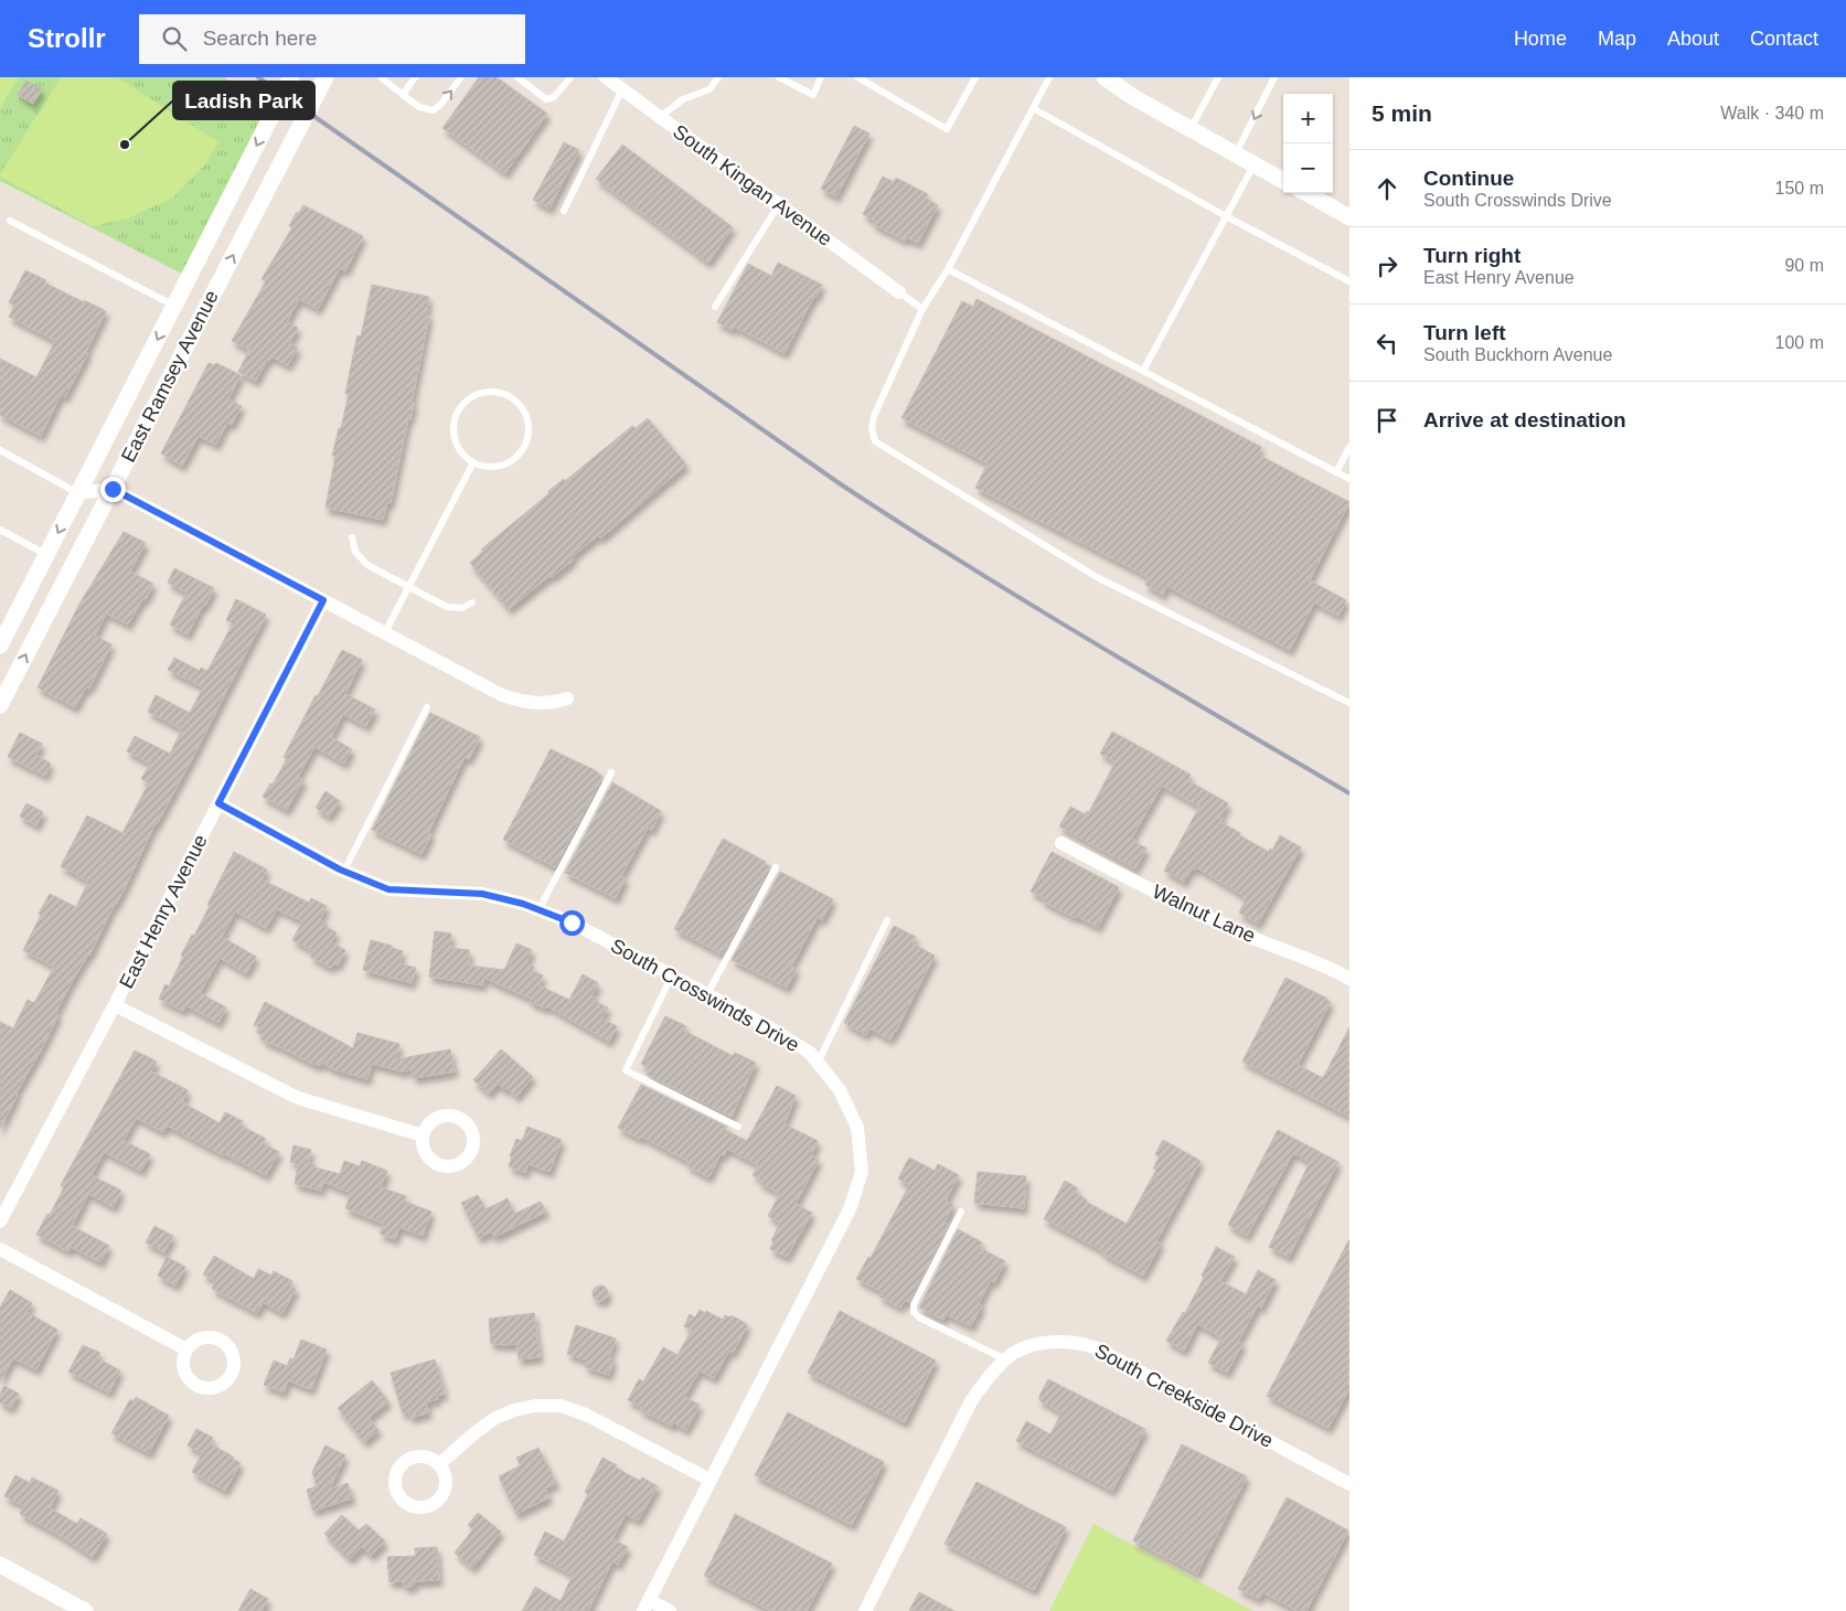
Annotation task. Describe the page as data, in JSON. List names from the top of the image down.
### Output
{
  "streets": {
    "street": [
      "South Kingan Avenue",
      "East Ramsey Avenue",
      "East Henry Avenue",
      "Walnut Lane",
      "South Crosswinds Drive",
      "South Creekside Drive"
    ]
  },
  "crossings": [
    ["East Henry Avenue", "South Crosswinds Drive"]
  ],
  "places": ["Ladish Park"],
  "page": {
    "header": "Strollr",
    "search": "Search here",
    "nav": [
      "Home",
      "Map",
      "About",
      "Contact"
    ],
    "heading": ["5 min", "Walk · 340 m"],
    "map_buttons": ["+", "−"],
    "list": [
      ["Continue", "South Crosswinds Drive", "150 m"],
      ["Turn right", "East Henry Avenue", "90 m"],
      ["Turn left", "South Buckhorn Avenue", "100 m"],
      "Arrive at destination"
    ]
  }
}
